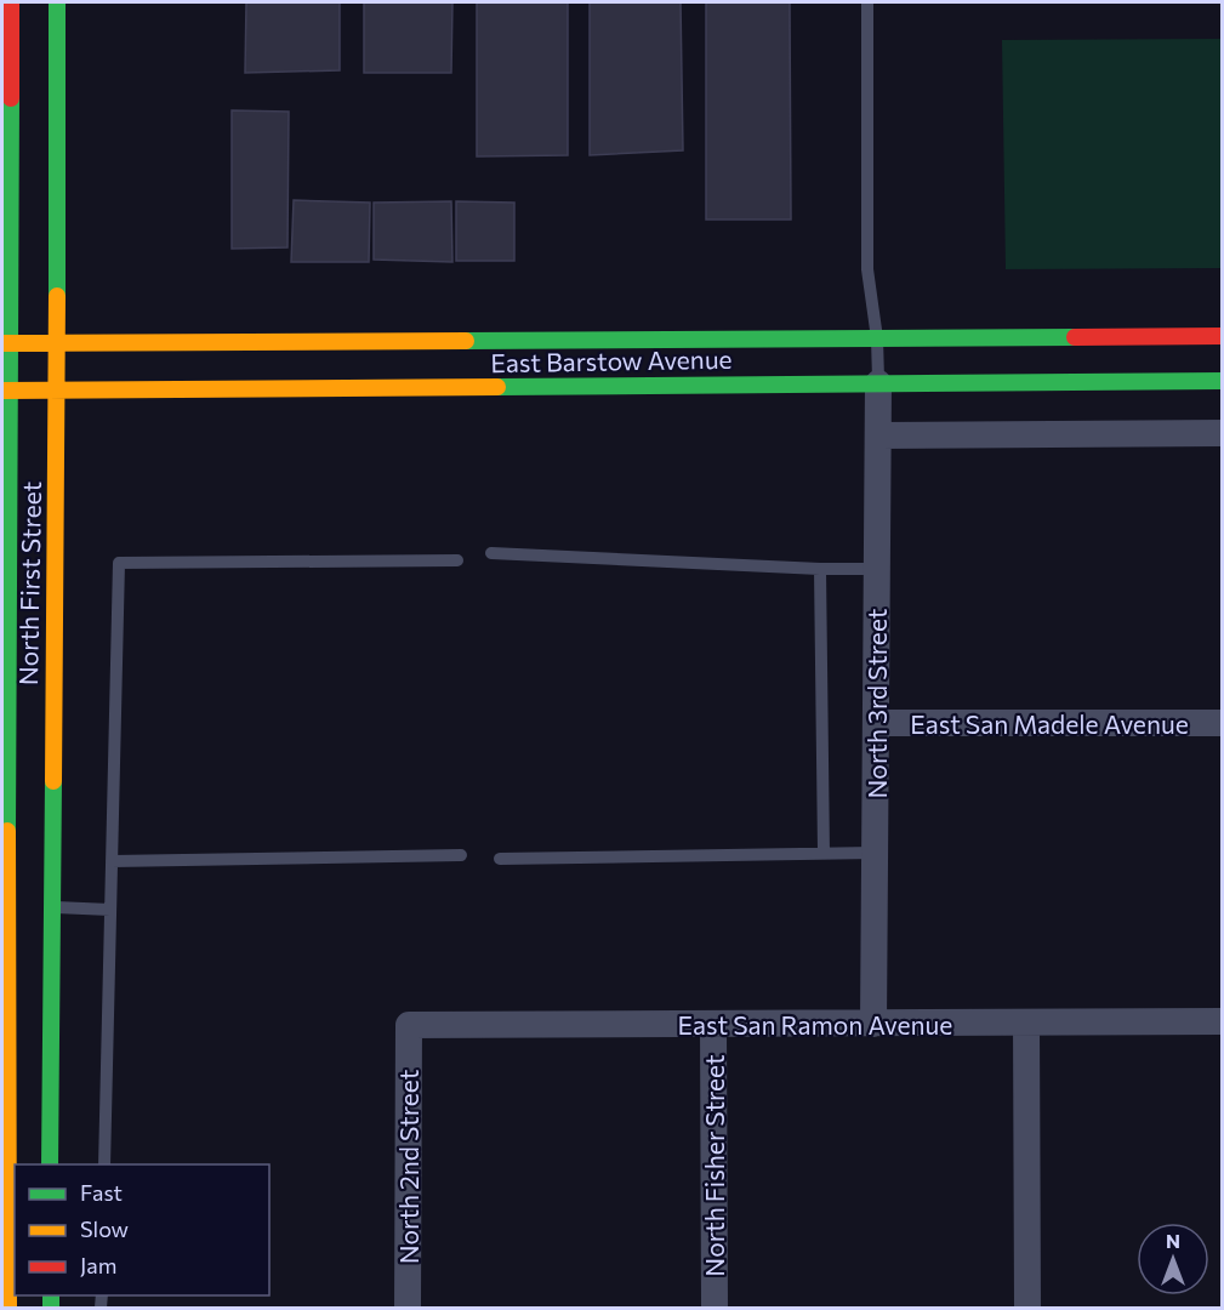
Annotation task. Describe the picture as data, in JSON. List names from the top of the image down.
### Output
{
  "streets": {
    "main road": ["East Barstow Avenue", "North First Street"],
    "street": [
      "North 3rd Street",
      "East San Madele Avenue",
      "East San Ramon Avenue",
      "North Fisher Street",
      "North 2nd Street"
    ]
  },
  "crossings": [
    ["East Barstow Avenue", "North First Street"],
    ["East Barstow Avenue", "North 3rd Street"],
    ["North 3rd Street", "East San Madele Avenue"],
    ["North 3rd Street", "East San Ramon Avenue"],
    ["East San Ramon Avenue", "North Fisher Street"],
    ["East San Ramon Avenue", "North 2nd Street"]
  ],
  "legend": ["Fast", "Slow", "Jam"],
  "north": "top"
}
